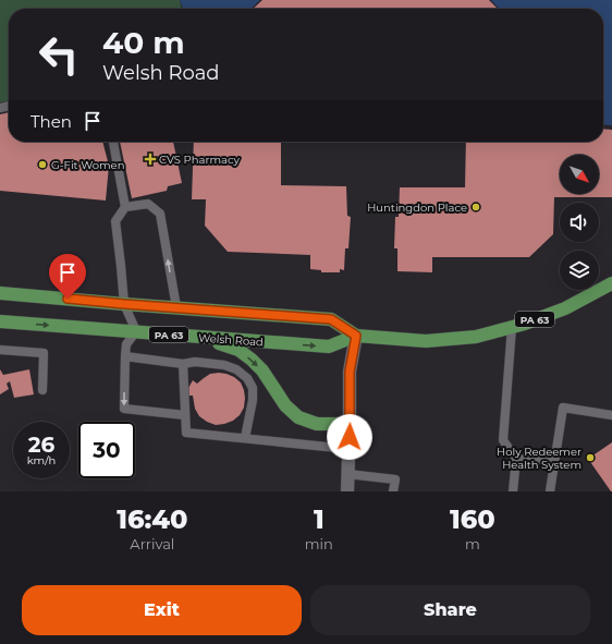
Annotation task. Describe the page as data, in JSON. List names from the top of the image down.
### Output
{
  "streets": {
    "main road": ["PA 63", "Welsh Road"]
  },
  "places": {
    "health": ["CVS Pharmacy"],
    "other": ["G-Fit Women", "Huntingdon Place", "Holy Redeemer Health System"]
  },
  "north": "bottom right",
  "page": {
    "turn": ["40 m", "Welsh Road"],
    "then": "Then",
    "speed": "26 km/h",
    "limit": "30",
    "eta": [
      "16:40",
      "Arrival",
      "1",
      "min",
      "160",
      "m"
    ],
    "buttons": ["Exit", "Share"]
  }
}
